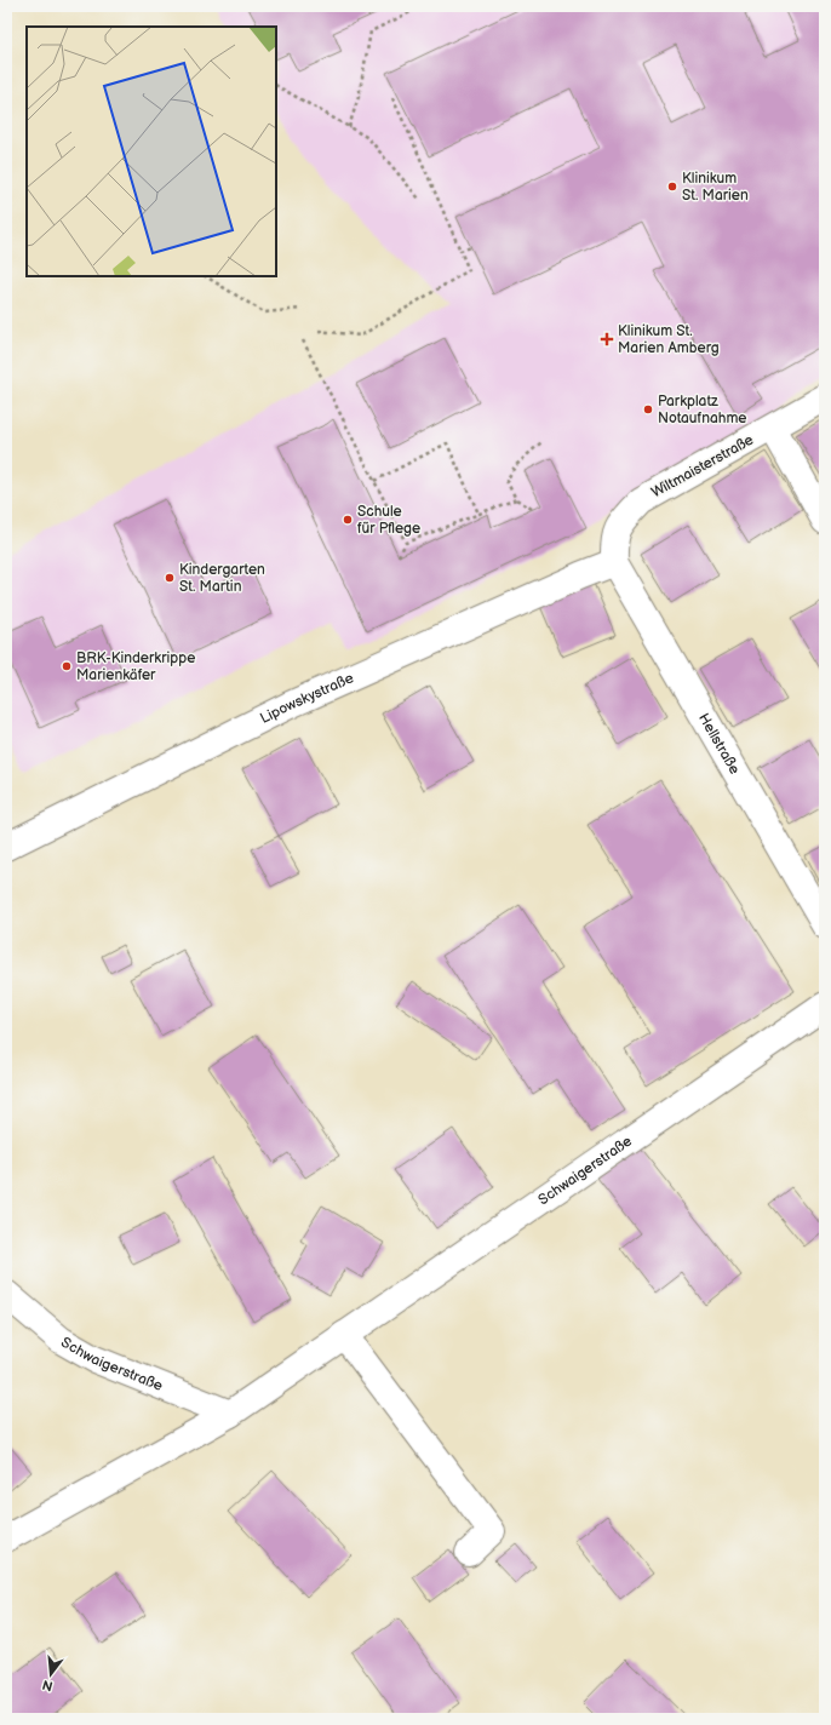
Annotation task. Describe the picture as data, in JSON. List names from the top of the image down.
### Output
{
  "streets": {
    "street": [
      "Wiltmaisterstraße",
      "Lipowskystraße",
      "Hellstraße",
      "Schwaigerstraße"
    ]
  },
  "crossings": [
    ["Wiltmaisterstraße", "Lipowskystraße"],
    ["Wiltmaisterstraße", "Hellstraße"],
    ["Lipowskystraße", "Hellstraße"]
  ],
  "places": {
    "other": [
      "Klinikum St. Marien",
      "Parkplatz Notaufnahme",
      "Schule für Pflege",
      "Kindergarten St. Martin",
      "BRK-Kinderkrippe Marienkäfer"
    ],
    "health": ["Klinikum St. Marien Amberg"]
  },
  "north": "bottom"
}
